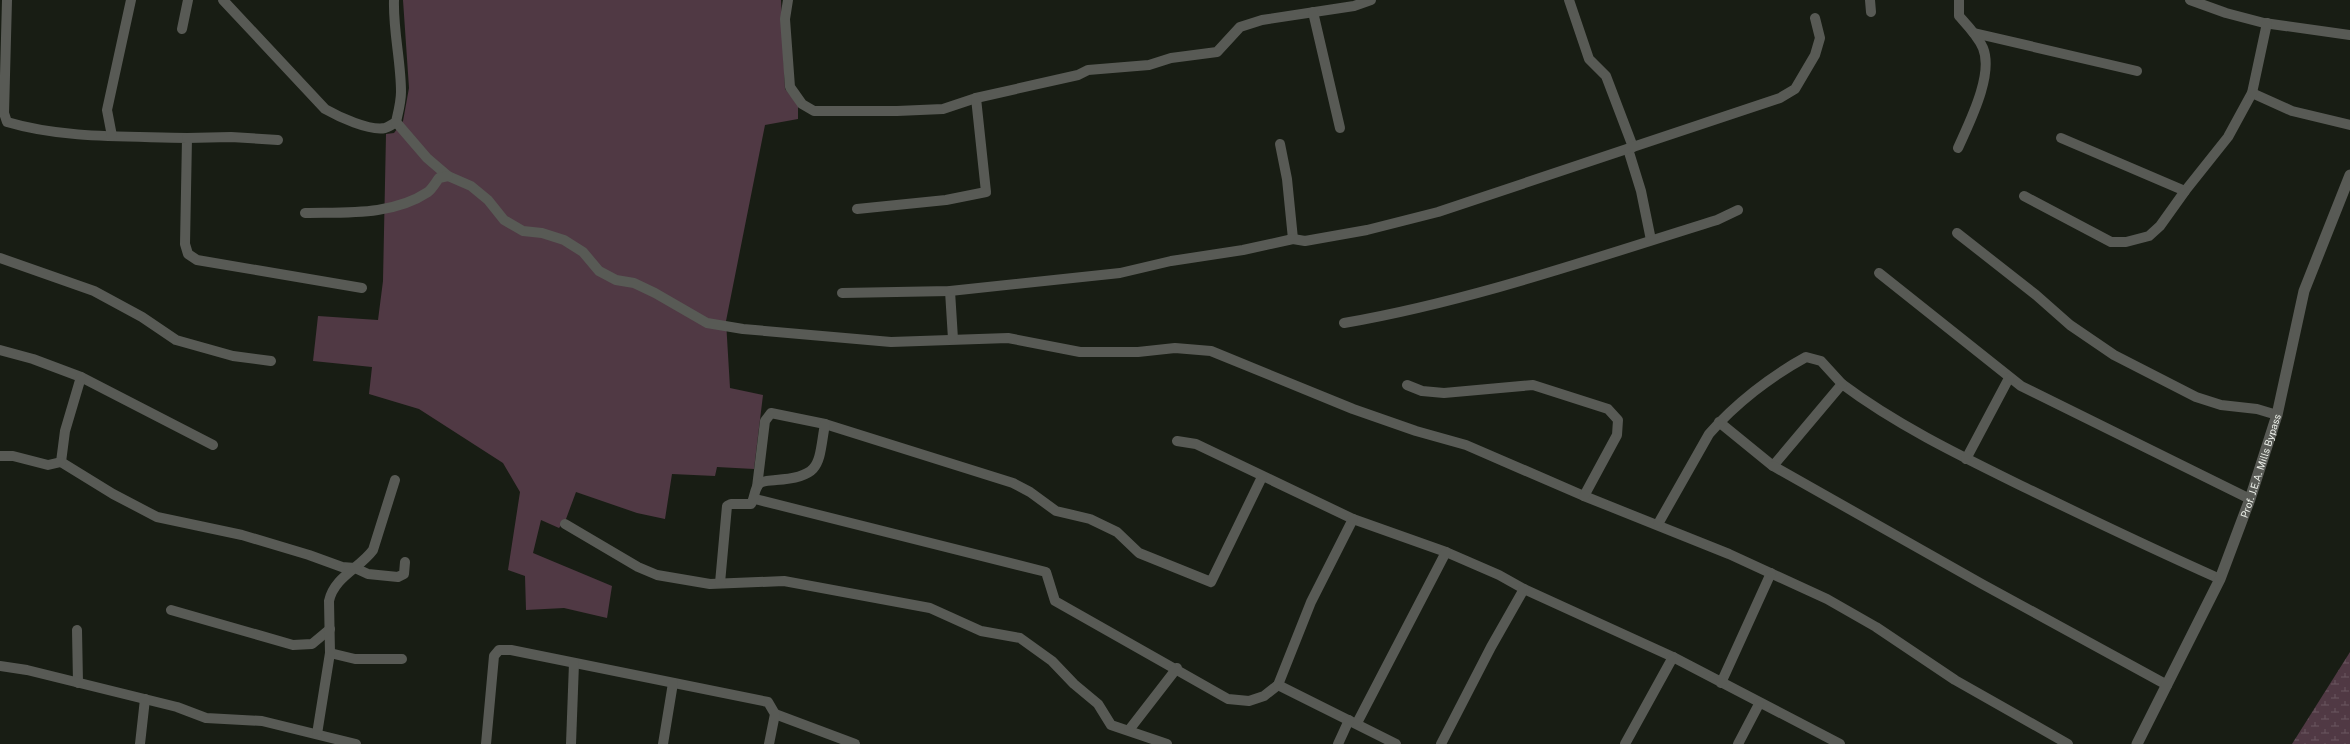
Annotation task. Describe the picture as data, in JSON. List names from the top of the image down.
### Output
{
  "streets": {
    "street": ["Prof. J.E.A. Mills Bypass"]
  }
}
